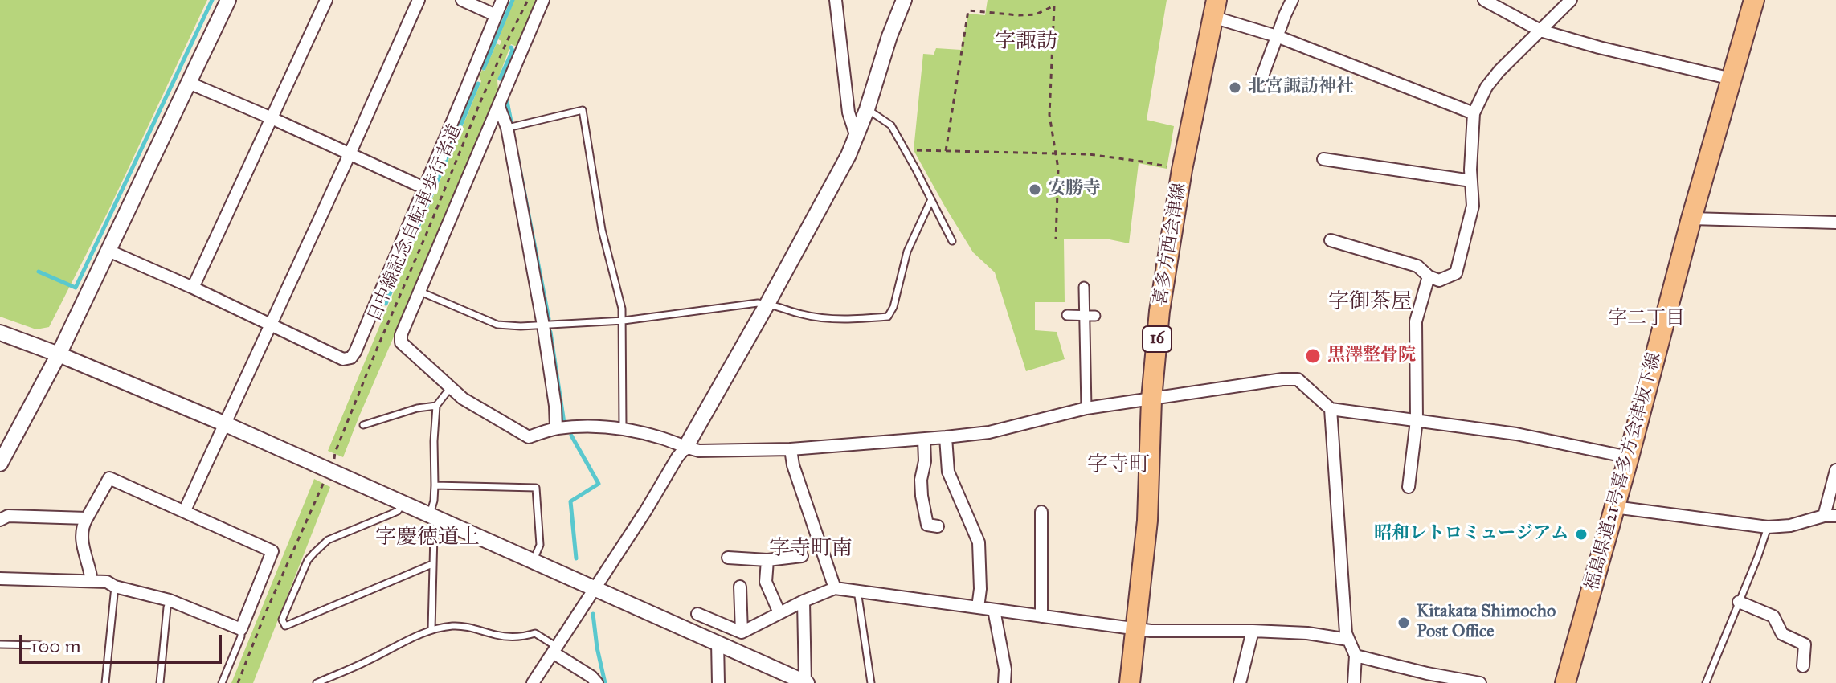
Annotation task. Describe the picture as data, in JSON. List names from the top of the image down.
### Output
{
  "streets": {
    "main road": ["喜多方西会津線", "16", "福島県道21号喜多方会津坂下線"],
    "path": ["日中線記念自転車歩行者道"]
  },
  "districts": [
    "字諏訪",
    "字御茶屋",
    "字二丁目",
    "字寺町",
    "字慶徳道上",
    "字寺町南"
  ],
  "places": [
    "北宮諏訪神社",
    "安勝寺",
    "黒澤整骨院",
    "昭和レトロミュージアム",
    "Kitakata Shimocho Post Office"
  ],
  "scale_bar": "100 m"
}
